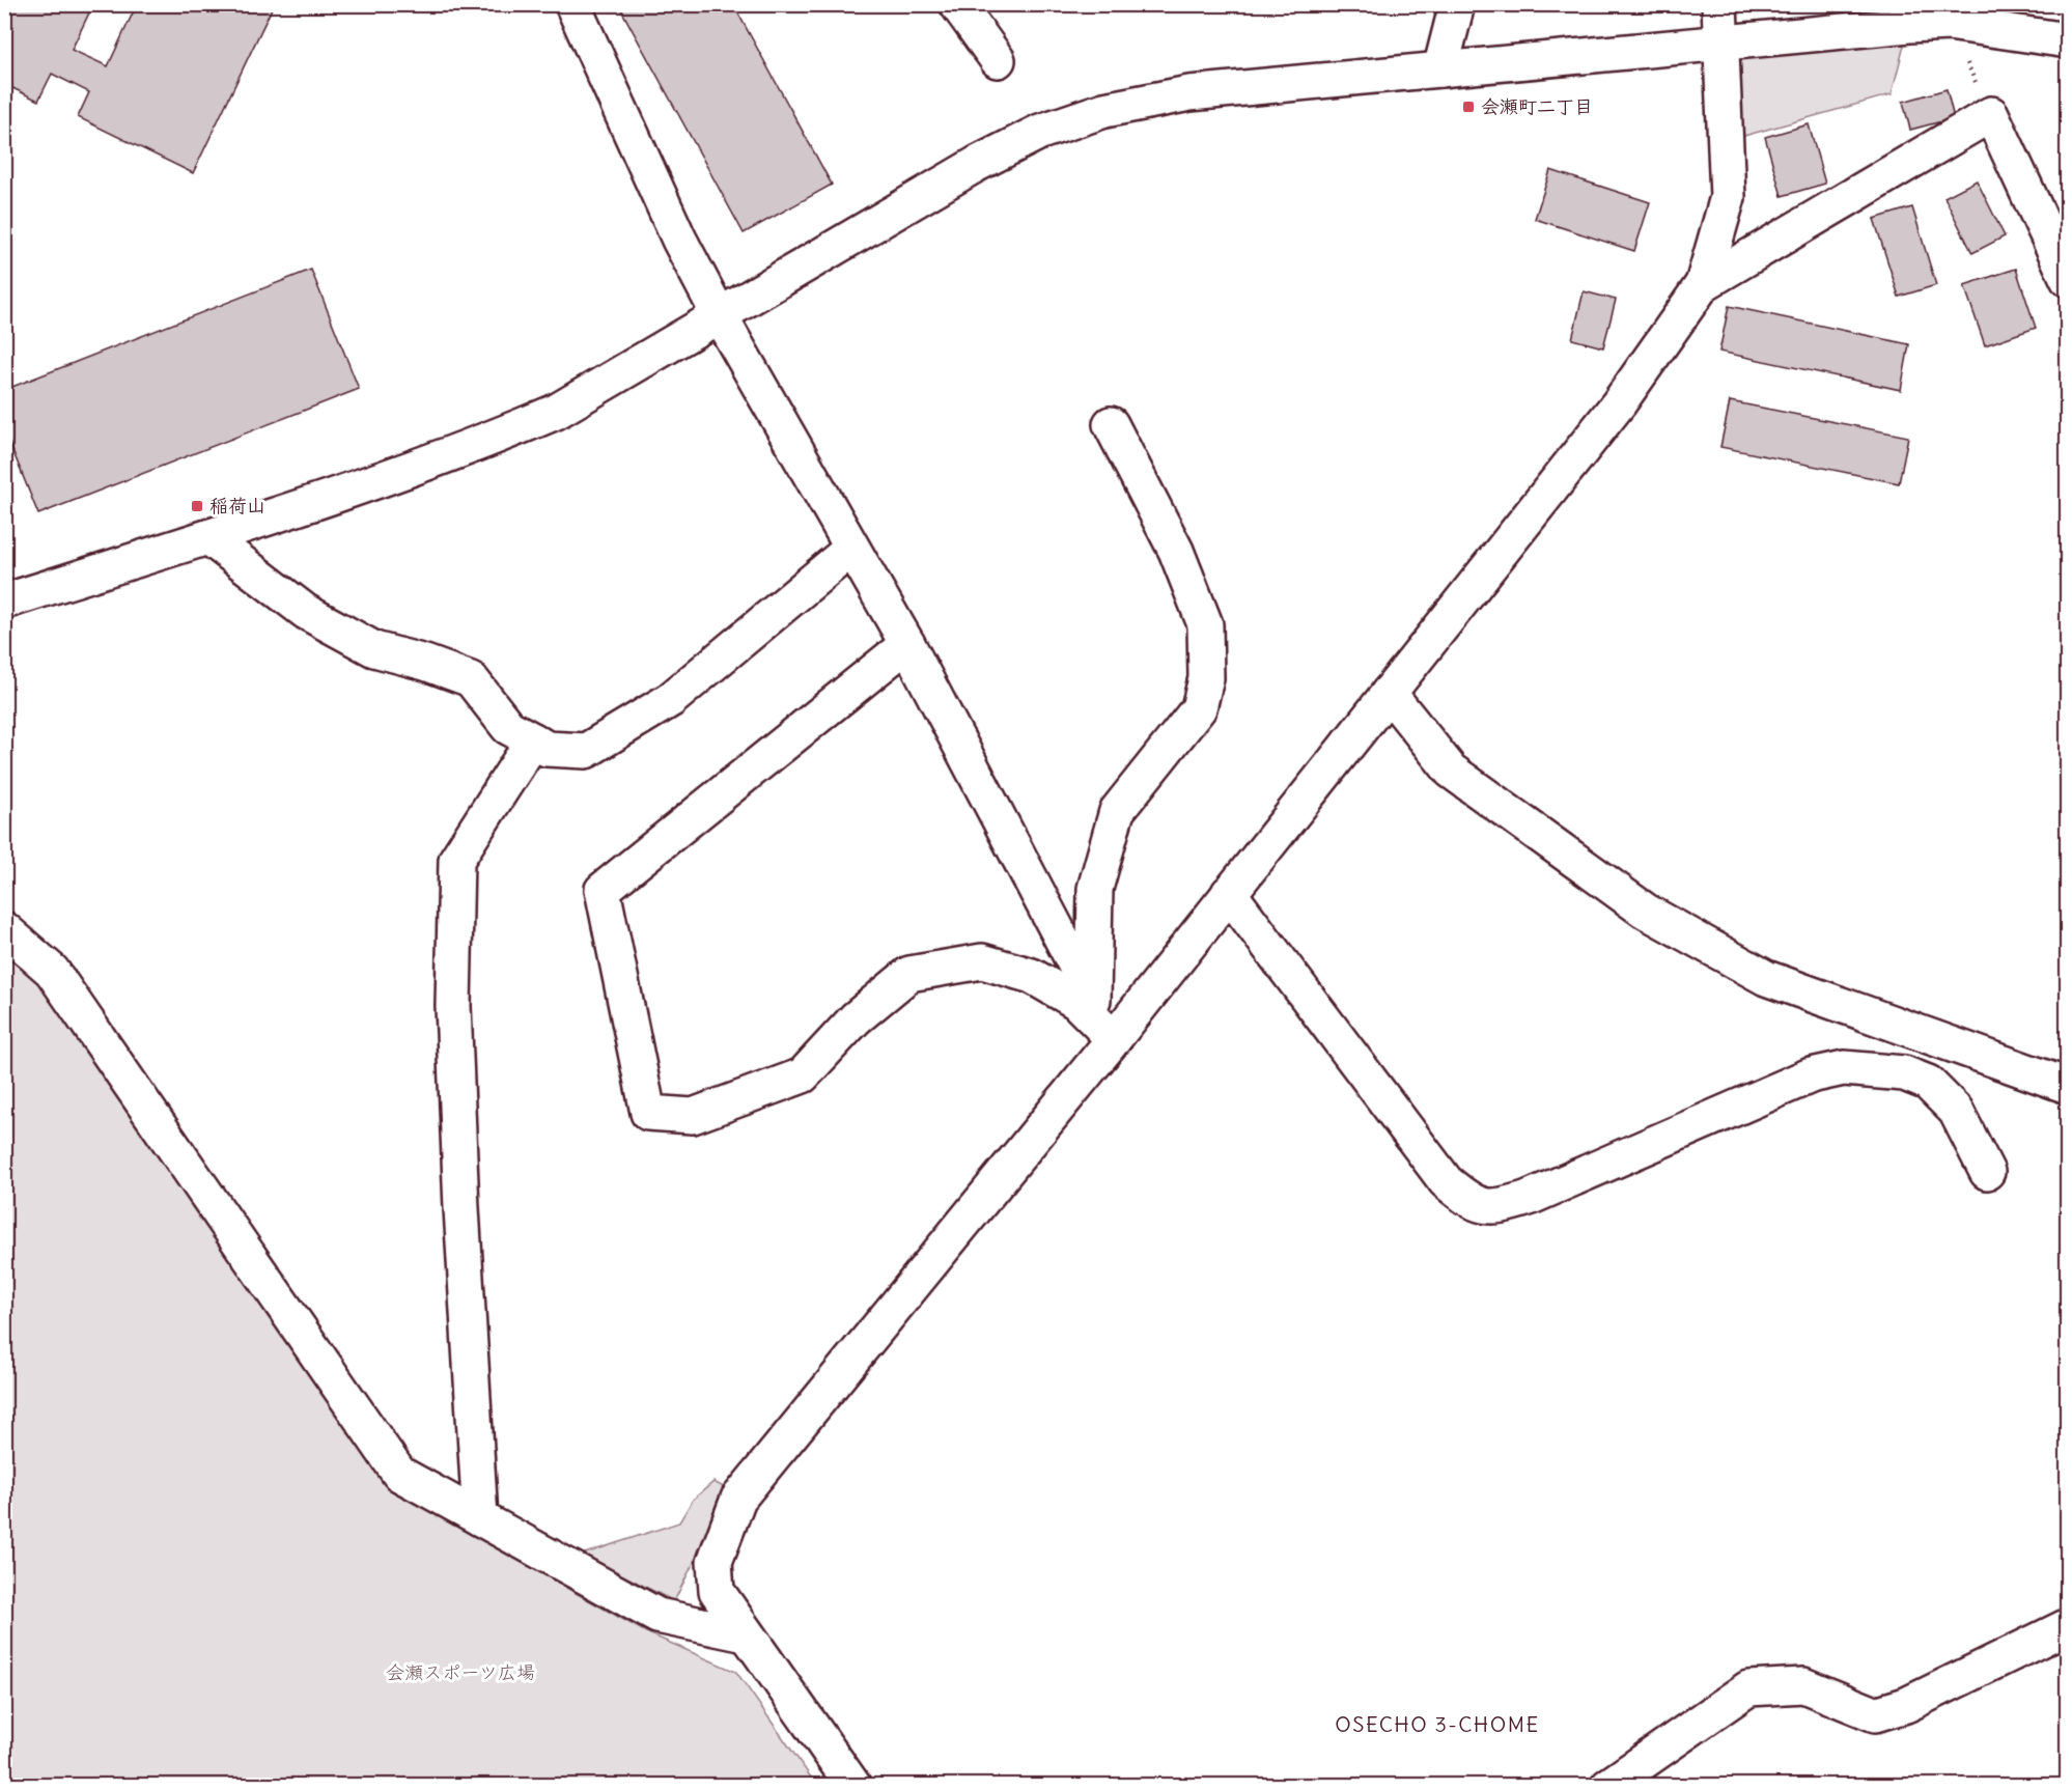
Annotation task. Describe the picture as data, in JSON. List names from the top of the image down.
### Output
{
  "districts": ["OSECHO 3-CHOME"],
  "parks": ["会瀬スポーツ広場"],
  "places": {
    "transit": ["会瀬町二丁目", "稲荷山"]
  }
}
